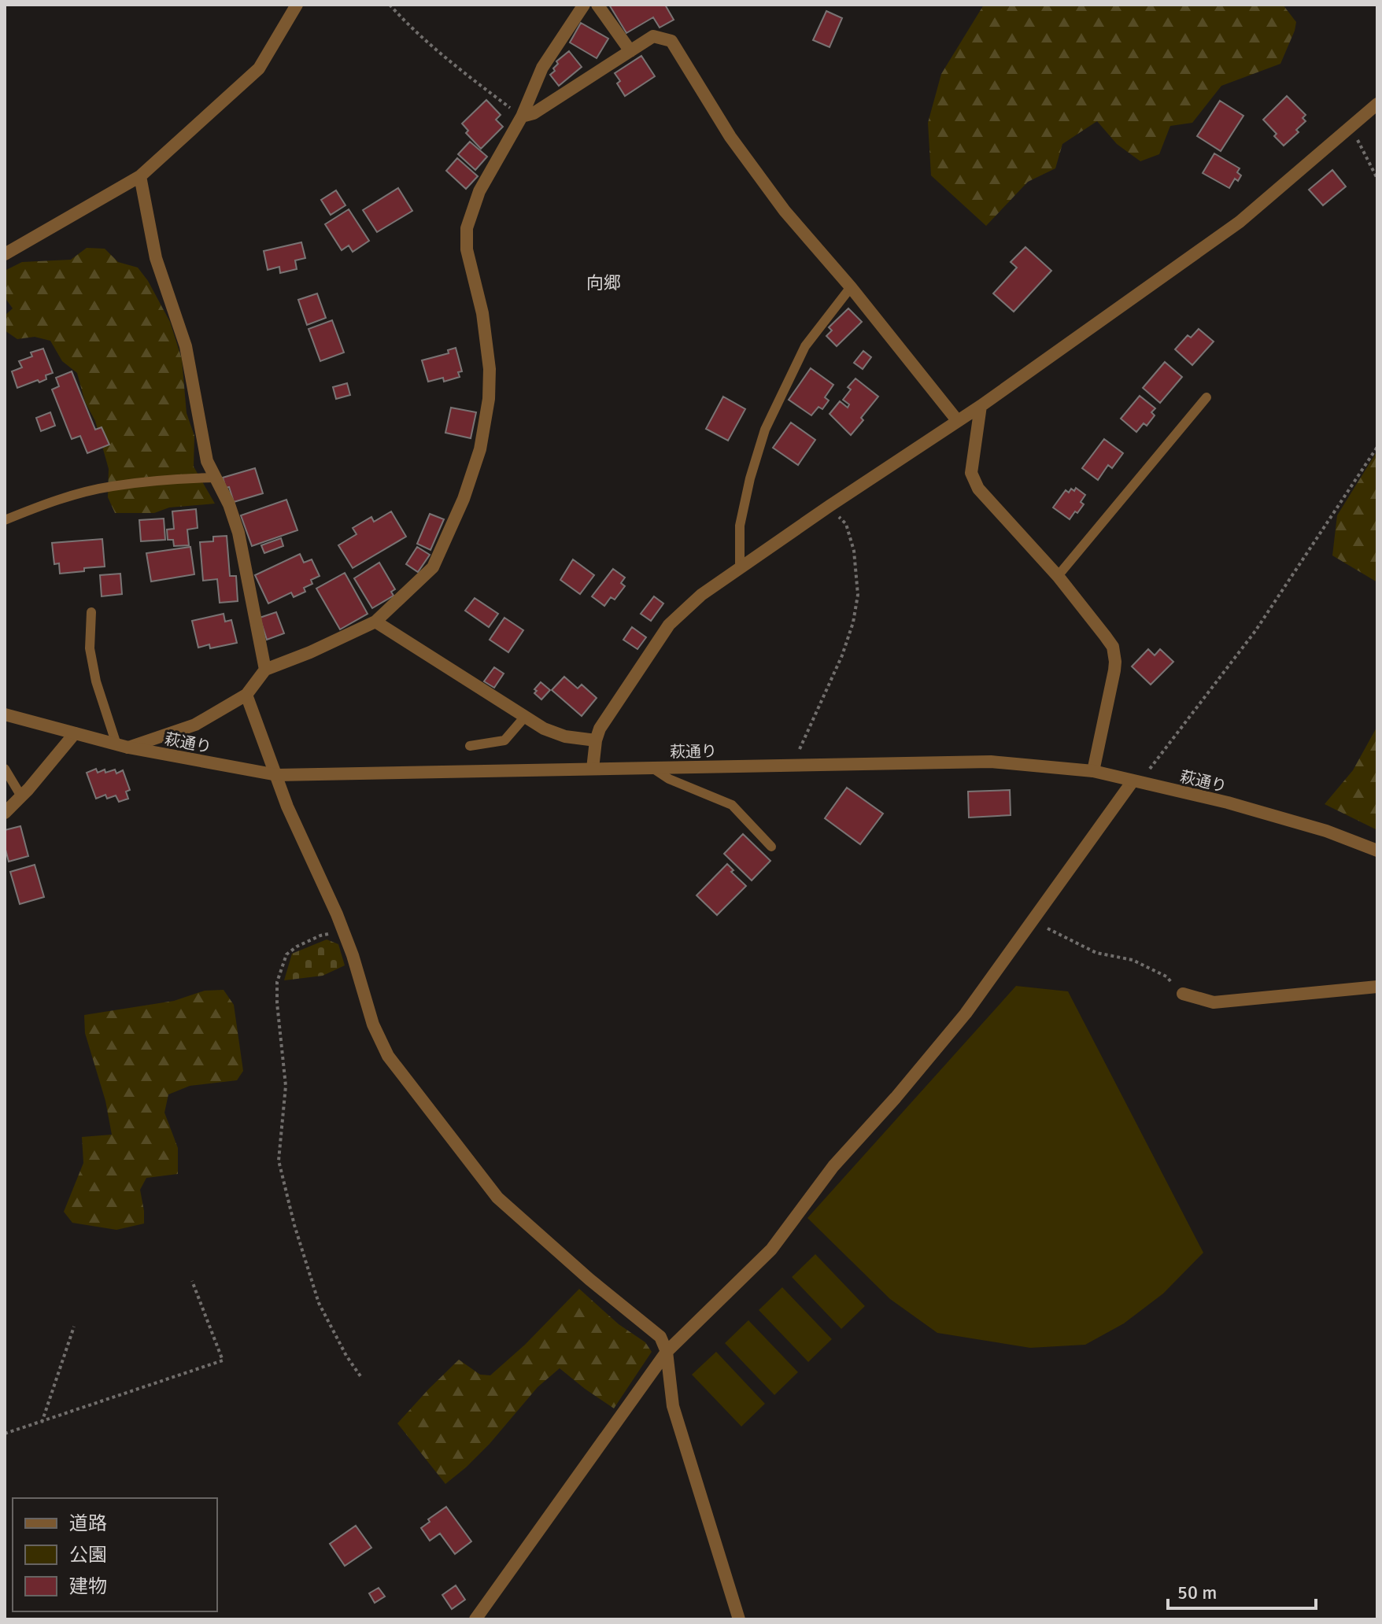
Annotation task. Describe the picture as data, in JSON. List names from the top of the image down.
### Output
{
  "streets": {
    "street": ["萩通り"]
  },
  "districts": ["向郷"],
  "legend": ["道路", "公園", "建物"],
  "scale_bar": "50 m"
}
